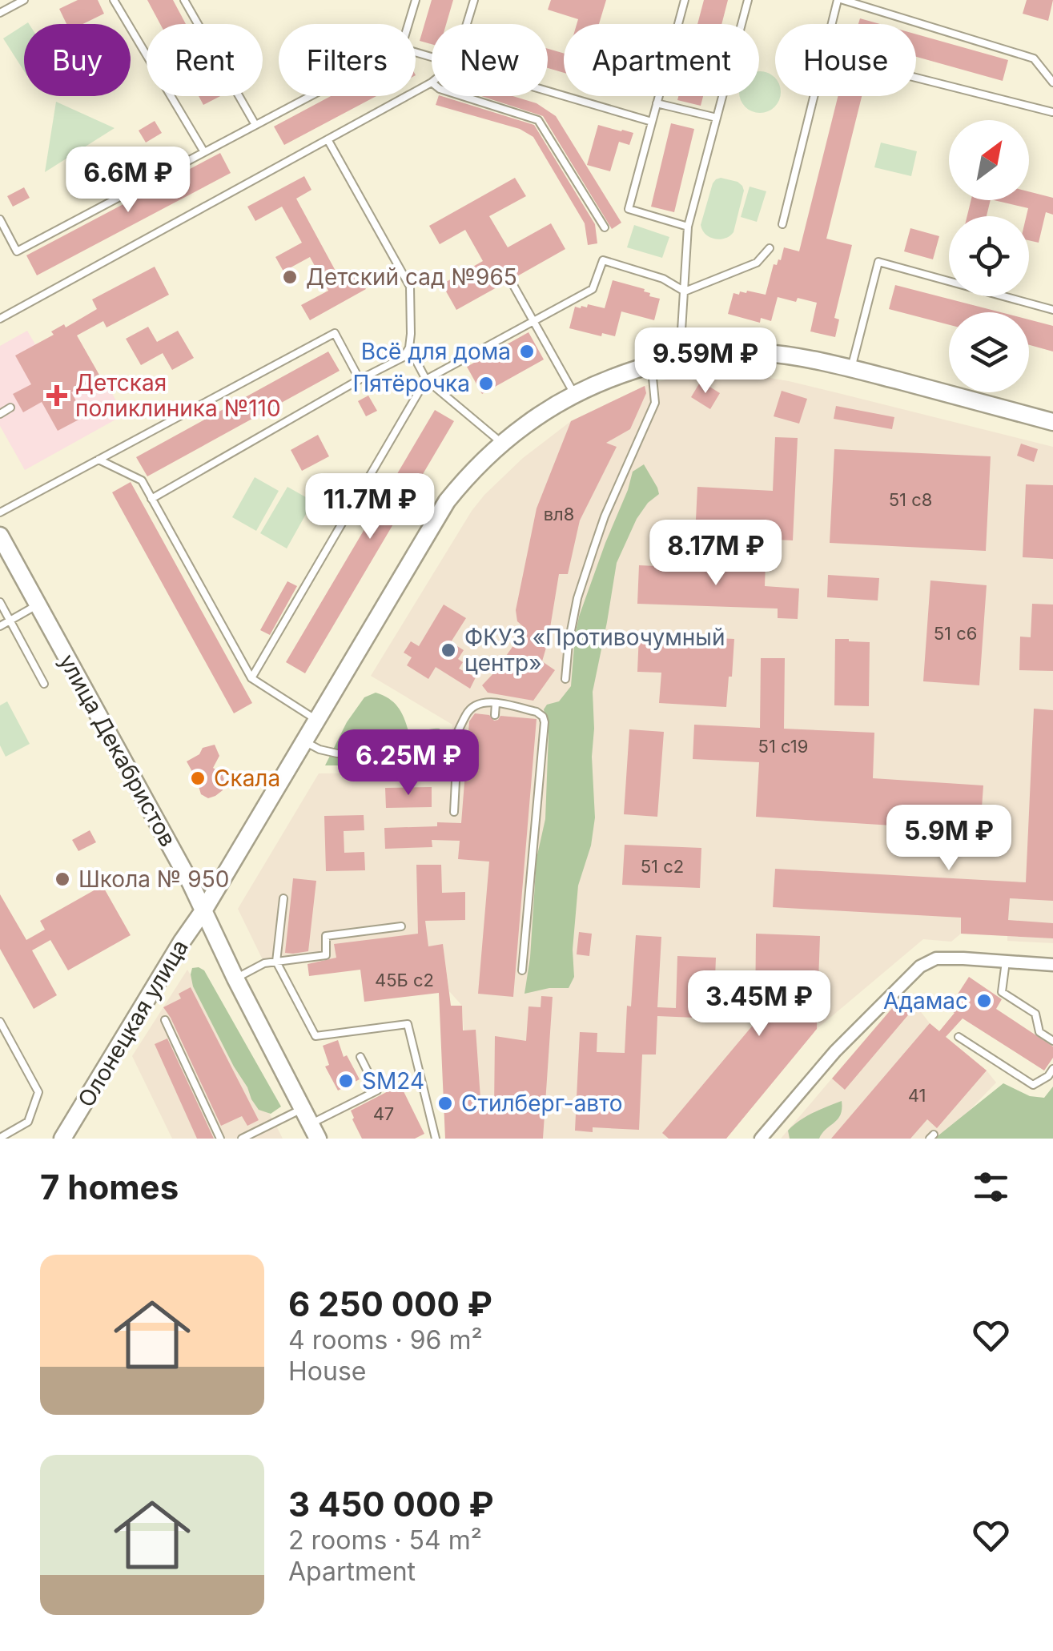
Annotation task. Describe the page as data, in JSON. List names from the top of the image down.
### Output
{
  "streets": {
    "street": ["улица Декабристов", "Олонецкая улица"]
  },
  "crossings": [
    ["улица Декабристов", "Олонецкая улица"]
  ],
  "places": {
    "other": [
      "Детский сад №965",
      "Всё для дома",
      "Пятёрочка",
      "ФКУЗ «Противочумный центр»",
      "Скала",
      "Школа № 950",
      "Адамас",
      "SM24",
      "Стилберг-авто"
    ],
    "health": ["Детская поликлиника №110"]
  },
  "house_numbers": [
    "51 с8",
    "вл8",
    "51 с6",
    "51 с19",
    "51 с2",
    "45Б с2",
    "41",
    "47"
  ],
  "north": "top right",
  "page": {
    "chip": [
      "Buy",
      "Rent",
      "Filters",
      "New",
      "Apartment",
      "House"
    ],
    "price": [
      "6.6M ₽",
      "9.59M ₽",
      "11.7M ₽",
      "8.17M ₽",
      "6.25M ₽",
      "5.9M ₽",
      "3.45M ₽"
    ],
    "heading": "7 homes",
    "list": [
      {
        "name": "6 250 000 ₽",
        "note": "4 rooms · 96 m² · House"
      },
      {
        "name": "3 450 000 ₽",
        "note": "2 rooms · 54 m² · Apartment"
      }
    ]
  }
}
